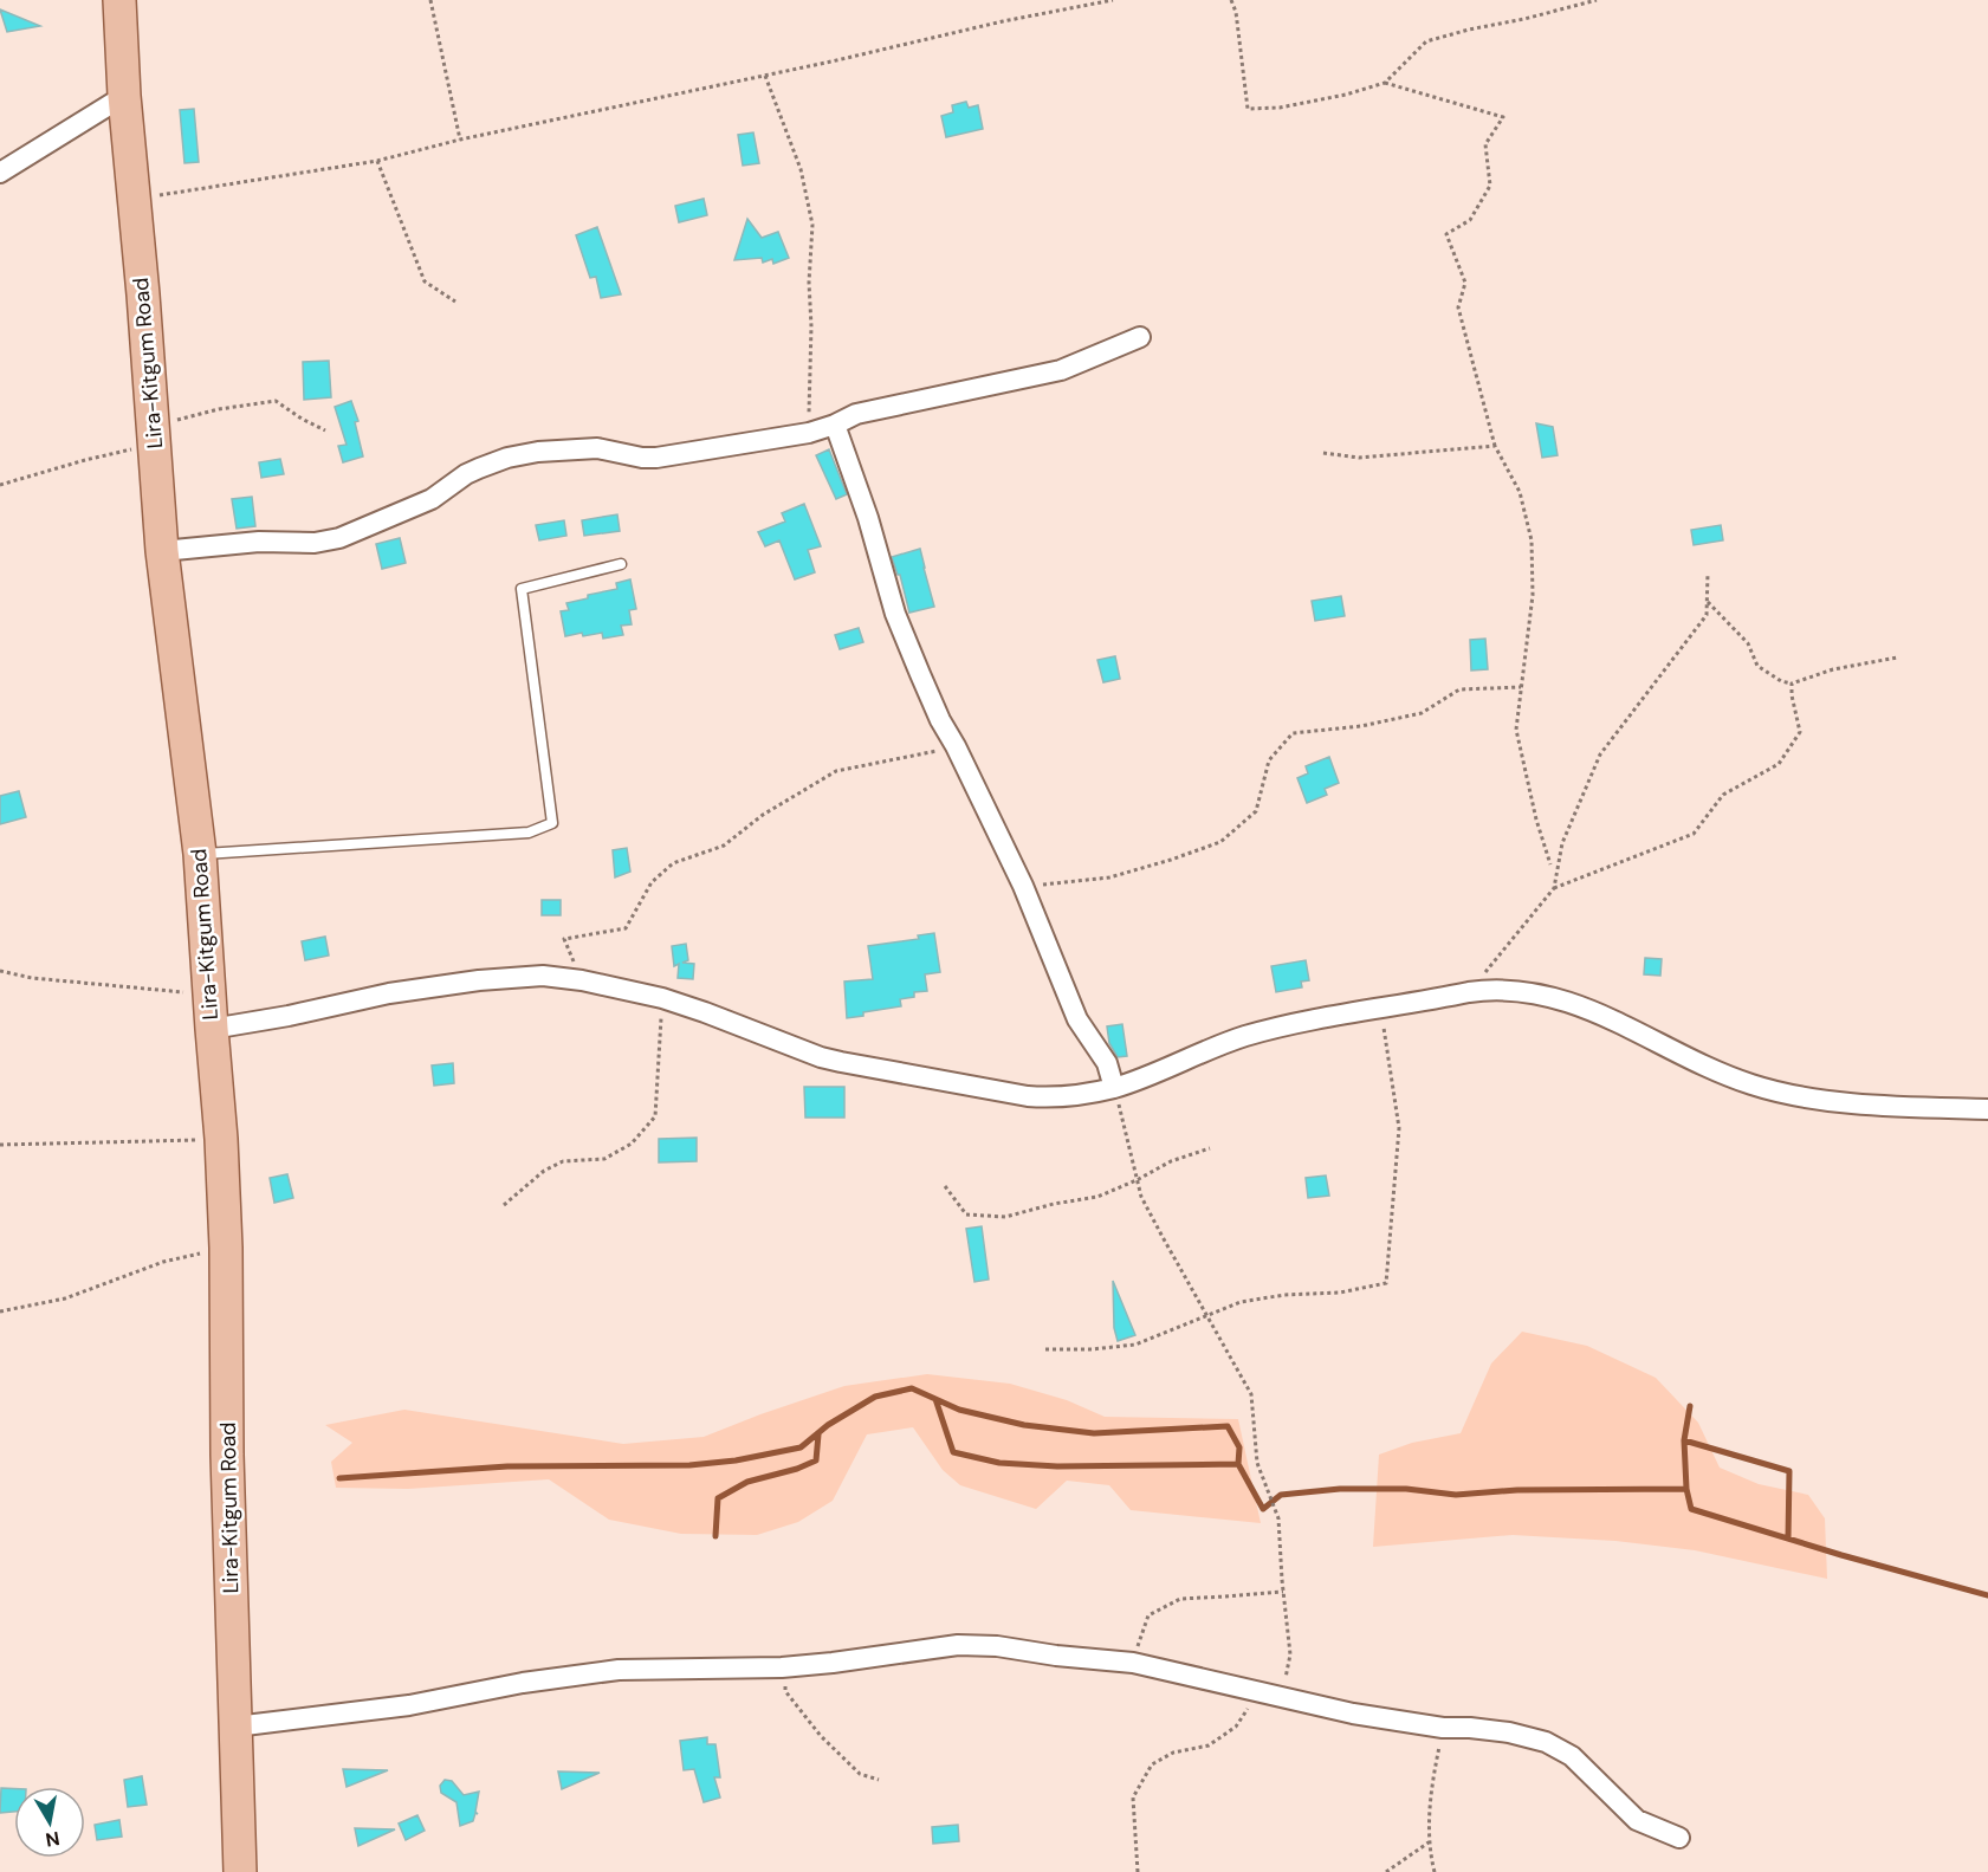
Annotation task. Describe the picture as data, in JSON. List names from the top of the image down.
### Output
{
  "streets": {
    "main road": ["Lira-Kitgum Road"]
  },
  "north": "bottom"
}
